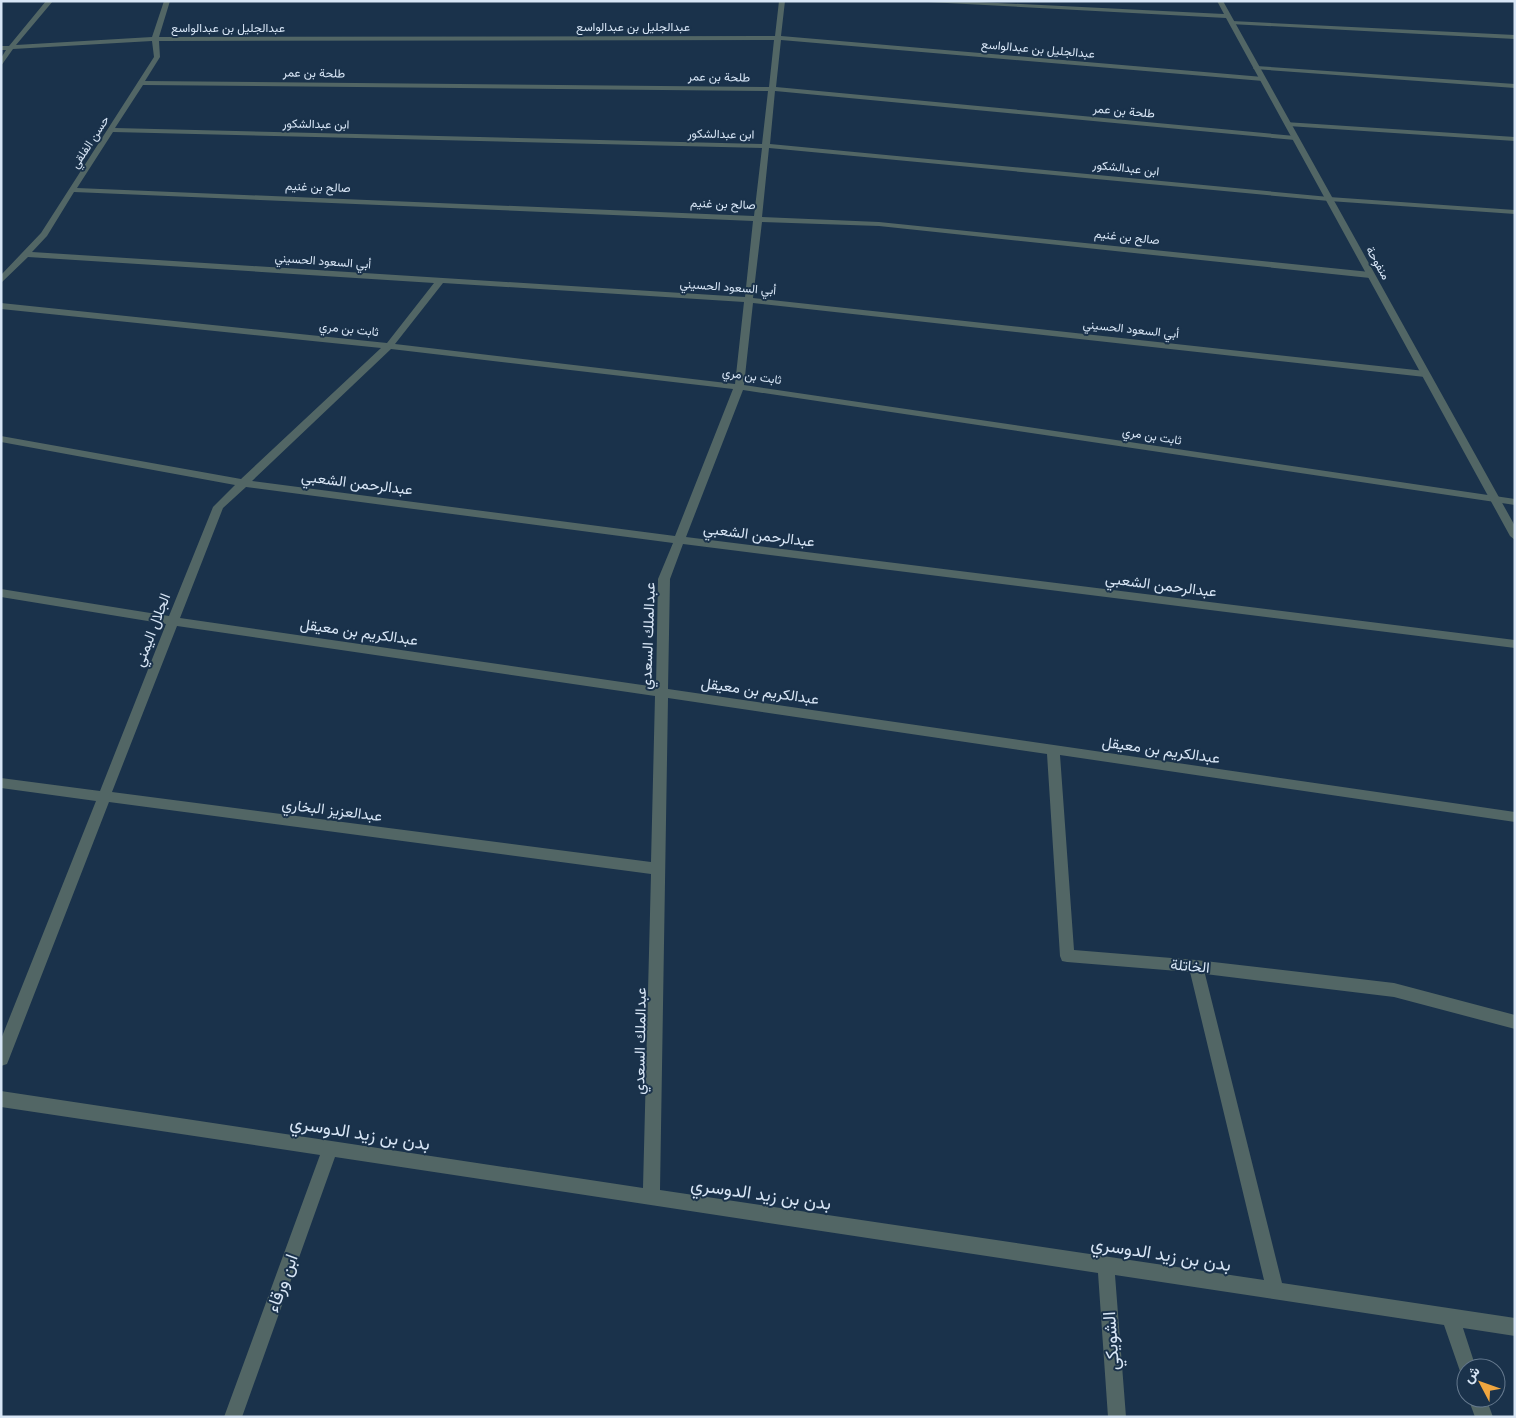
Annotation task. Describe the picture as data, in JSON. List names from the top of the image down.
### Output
{
  "streets": {
    "street": [
      "عبدالجليل بن عبدالواسع",
      "طلحة بن عمر",
      "ابن عبدالشكور",
      "حسن الفلقي",
      "صالح بن غنيم",
      "أبي السعود الحسيني",
      "منفوحة",
      "ثابت بن مري",
      "عبدالرحمن الشعبي",
      "الجلال اليمني",
      "عبدالكريم بن معيقل",
      "عبدالملك السعدي",
      "عبدالعزيز البخاري",
      "الخاتلة",
      "بدن بن زيد الدوسري",
      "ابن ورقاء",
      "الشويكي"
    ]
  },
  "crossings": [
    ["عبدالجليل بن عبدالواسع", "حسن الفلقي"],
    ["عبدالجليل بن عبدالواسع", "منفوحة"],
    ["عبدالجليل بن عبدالواسع", "عبدالملك السعدي"],
    ["طلحة بن عمر", "حسن الفلقي"],
    ["طلحة بن عمر", "منفوحة"],
    ["طلحة بن عمر", "عبدالملك السعدي"],
    ["ابن عبدالشكور", "حسن الفلقي"],
    ["ابن عبدالشكور", "منفوحة"],
    ["ابن عبدالشكور", "عبدالملك السعدي"],
    ["حسن الفلقي", "صالح بن غنيم"],
    ["حسن الفلقي", "أبي السعود الحسيني"],
    ["صالح بن غنيم", "منفوحة"],
    ["صالح بن غنيم", "عبدالملك السعدي"],
    ["أبي السعود الحسيني", "منفوحة"],
    ["أبي السعود الحسيني", "الجلال اليمني"],
    ["أبي السعود الحسيني", "عبدالملك السعدي"],
    ["منفوحة", "ثابت بن مري"],
    ["ثابت بن مري", "الجلال اليمني"],
    ["ثابت بن مري", "عبدالملك السعدي"],
    ["عبدالرحمن الشعبي", "الجلال اليمني"],
    ["عبدالرحمن الشعبي", "عبدالملك السعدي"],
    ["الجلال اليمني", "عبدالكريم بن معيقل"],
    ["الجلال اليمني", "عبدالعزيز البخاري"],
    ["عبدالكريم بن معيقل", "عبدالملك السعدي"],
    ["عبدالكريم بن معيقل", "الخاتلة"],
    ["عبدالملك السعدي", "عبدالعزيز البخاري"],
    ["عبدالملك السعدي", "بدن بن زيد الدوسري"],
    ["بدن بن زيد الدوسري", "ابن ورقاء"],
    ["بدن بن زيد الدوسري", "الشويكي"]
  ],
  "north": "top left"
}
